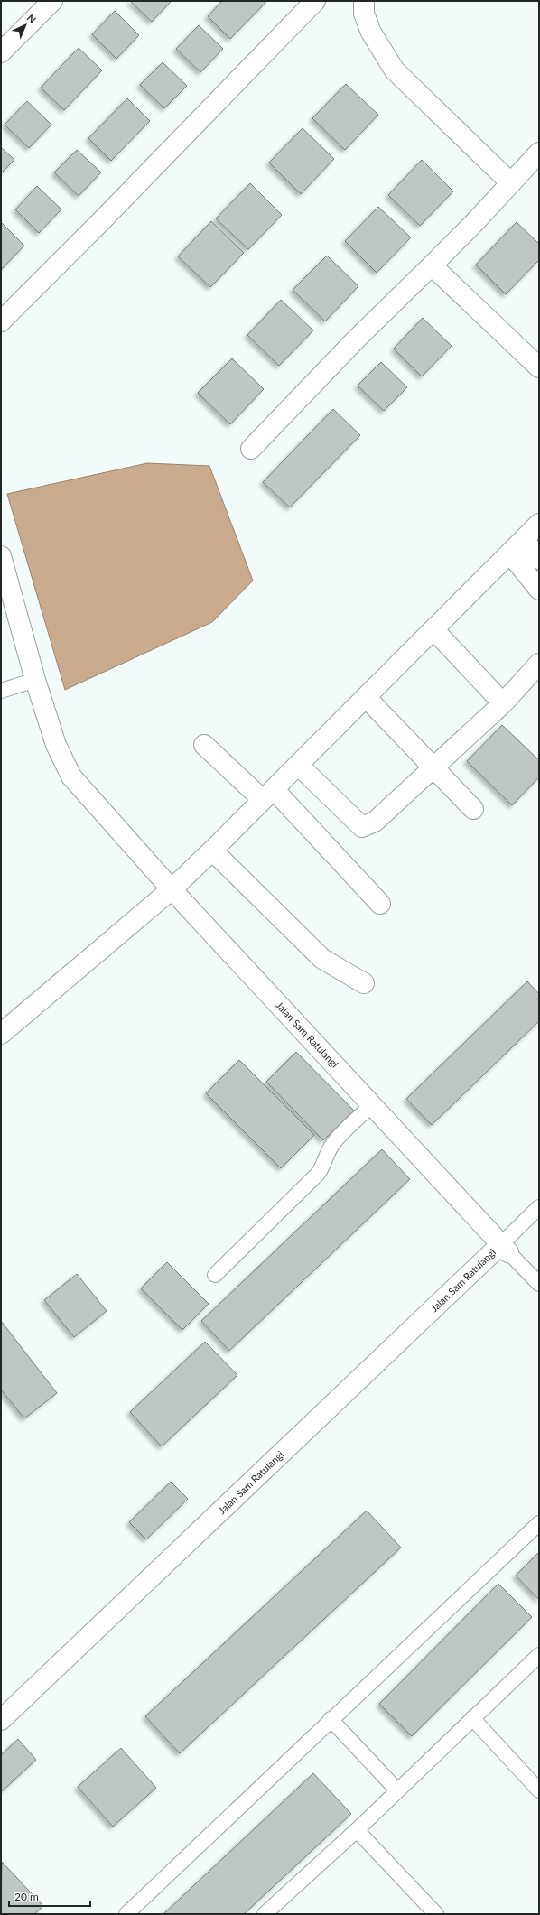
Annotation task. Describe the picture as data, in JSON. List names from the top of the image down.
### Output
{
  "streets": {
    "street": ["Jalan Sam Ratulangi"]
  },
  "scale_bar": "20 m",
  "north": "top right"
}
